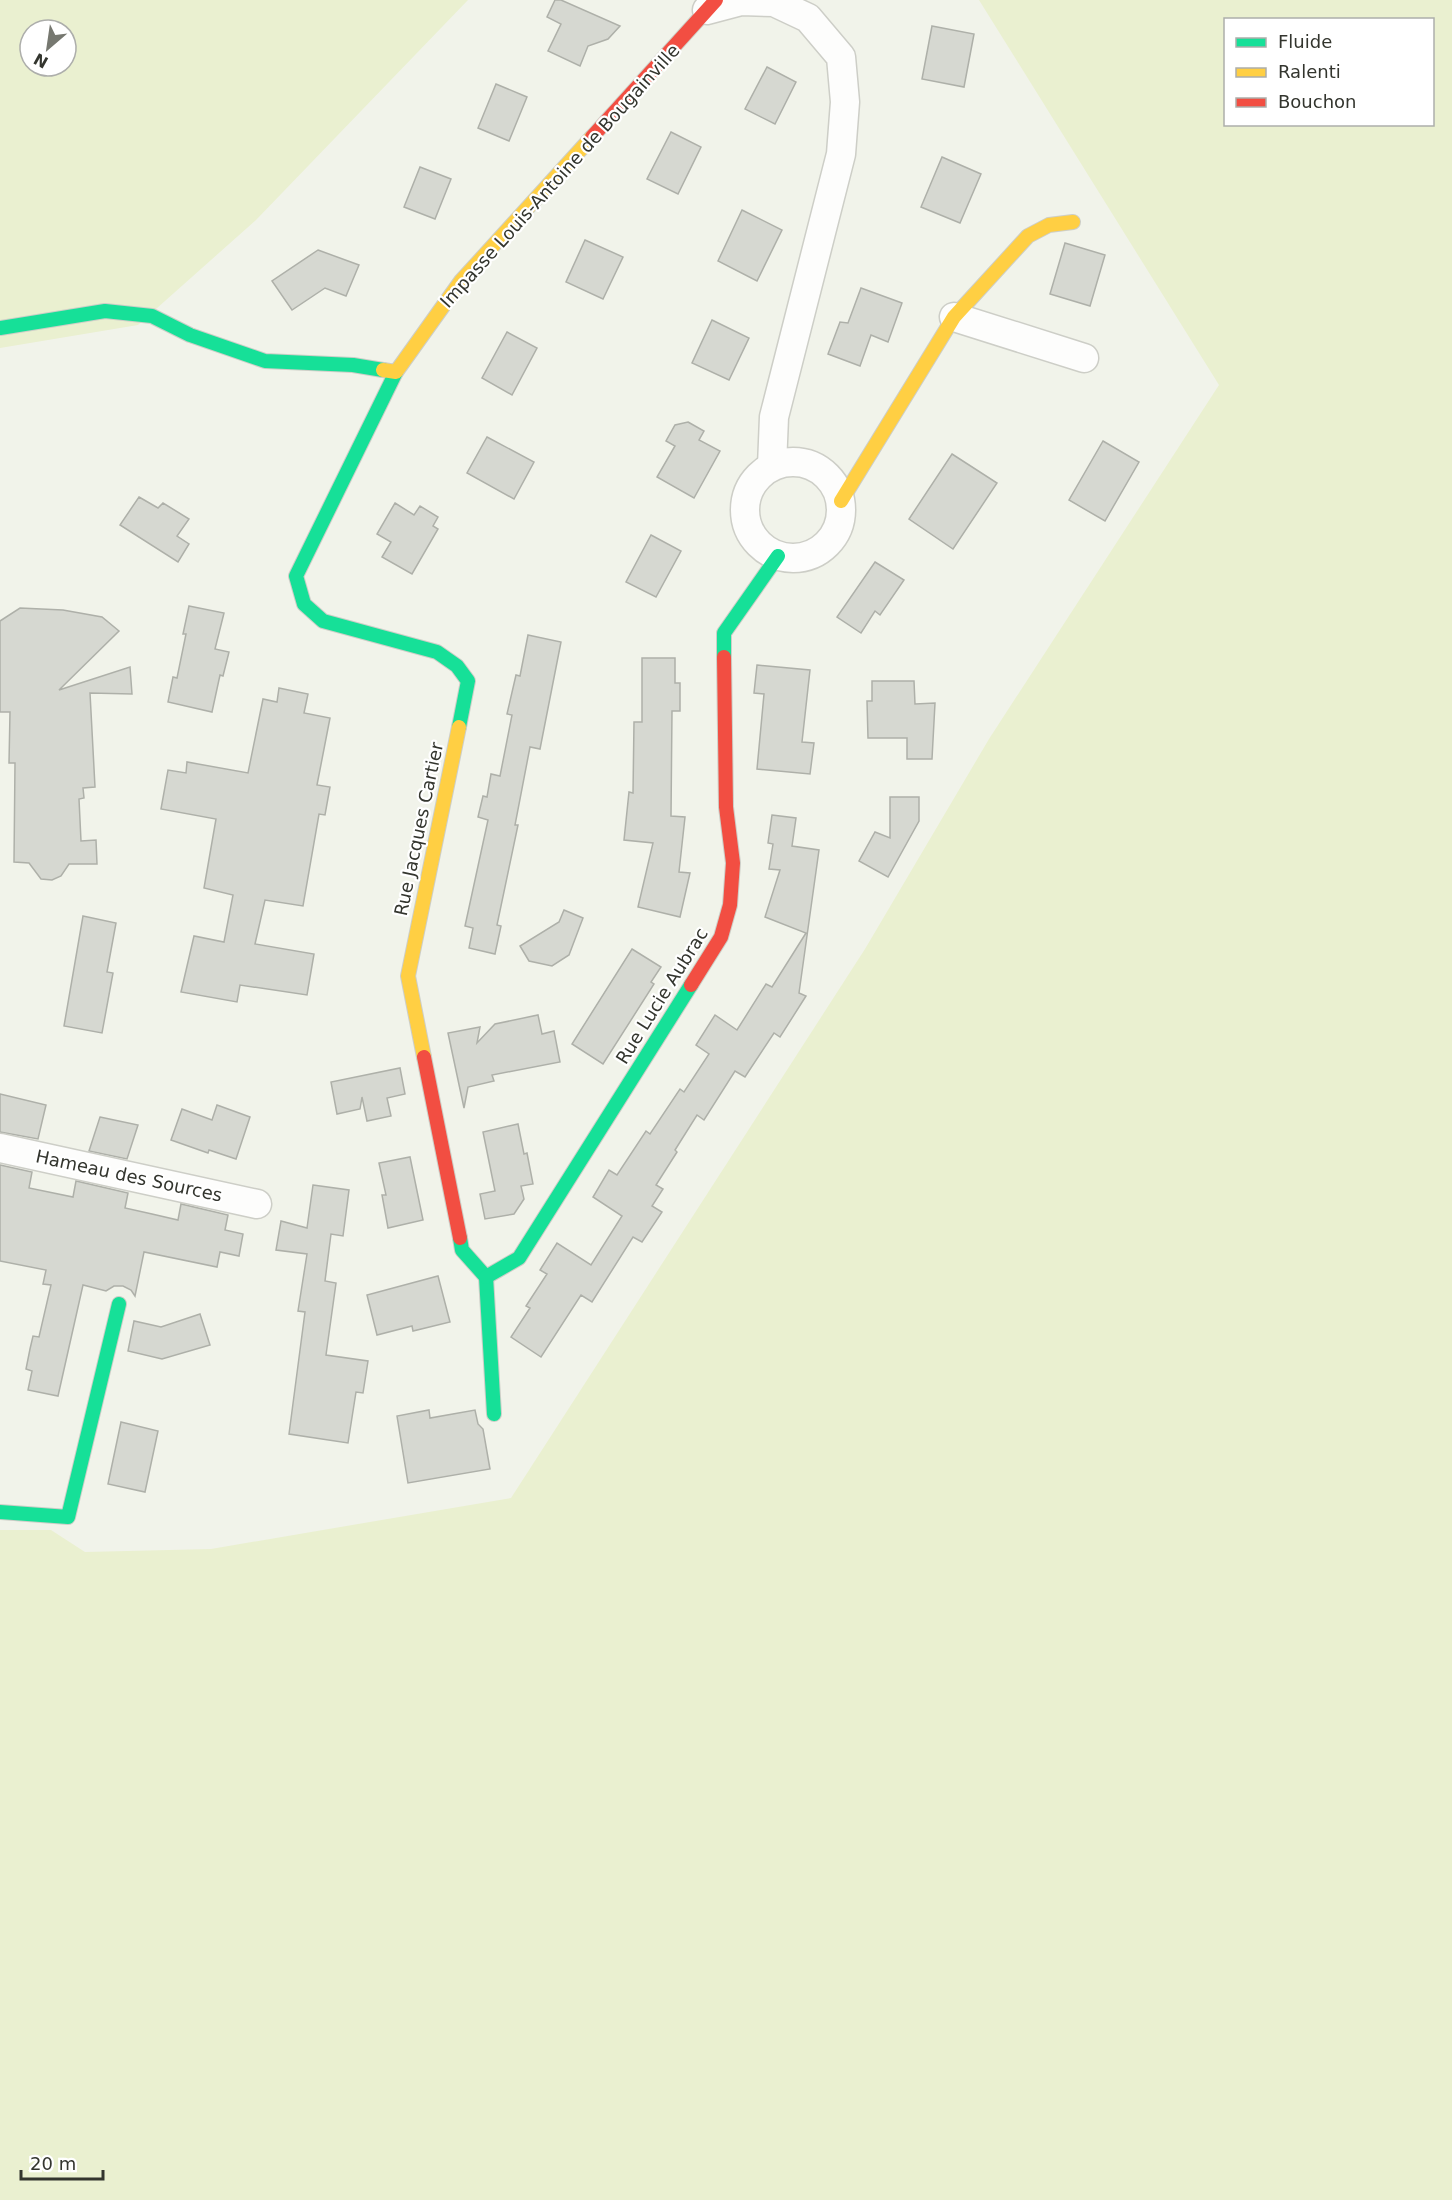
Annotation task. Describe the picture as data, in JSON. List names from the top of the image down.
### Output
{
  "streets": {
    "street": [
      "Impasse Louis-Antoine de Bougainville",
      "Rue Jacques Cartier",
      "Rue Lucie Aubrac",
      "Hameau des Sources"
    ]
  },
  "crossings": [
    ["Impasse Louis-Antoine de Bougainville", "Rue Jacques Cartier"],
    ["Impasse Louis-Antoine de Bougainville", "Rue Lucie Aubrac"],
    ["Rue Jacques Cartier", "Rue Lucie Aubrac"]
  ],
  "legend": ["Fluide", "Ralenti", "Bouchon"],
  "scale_bar": "20 m",
  "north": "bottom left"
}
